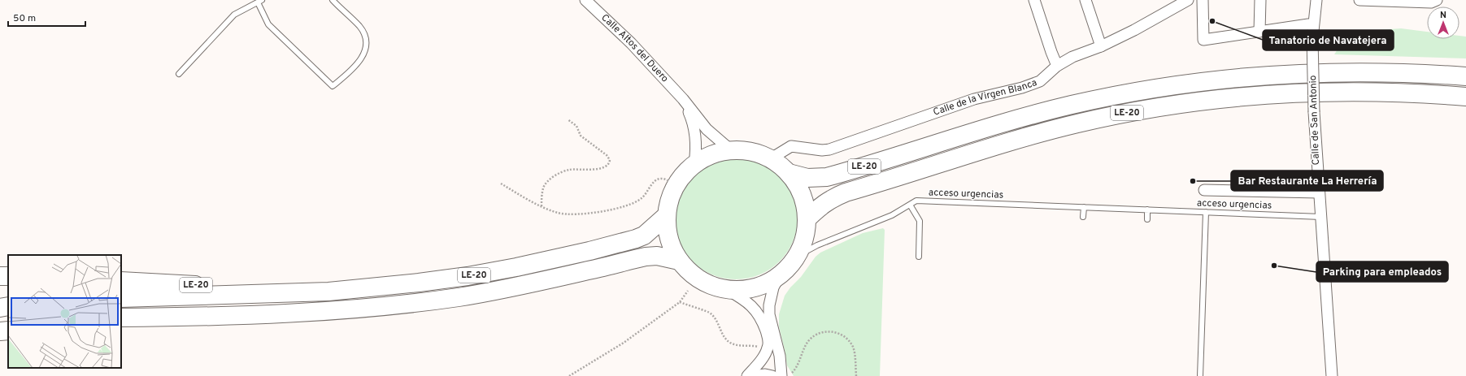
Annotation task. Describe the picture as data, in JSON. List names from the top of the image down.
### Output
{
  "streets": {
    "highway": ["LE-20"],
    "street": ["Calle Altos del Duero", "Calle de la Virgen Blanca", "Calle de San Antonio"],
    "lane": ["acceso urgencias"]
  },
  "crossings": [
    ["Calle Altos del Duero", "LE-20"],
    ["Calle de la Virgen Blanca", "LE-20"],
    ["LE-20", "acceso urgencias"],
    ["Calle de San Antonio", "acceso urgencias"]
  ],
  "places": ["Tanatorio de Navatejera", "Bar Restaurante La Herrería", "Parking para empleados"],
  "scale_bar": "50 m",
  "north": "top"
}
